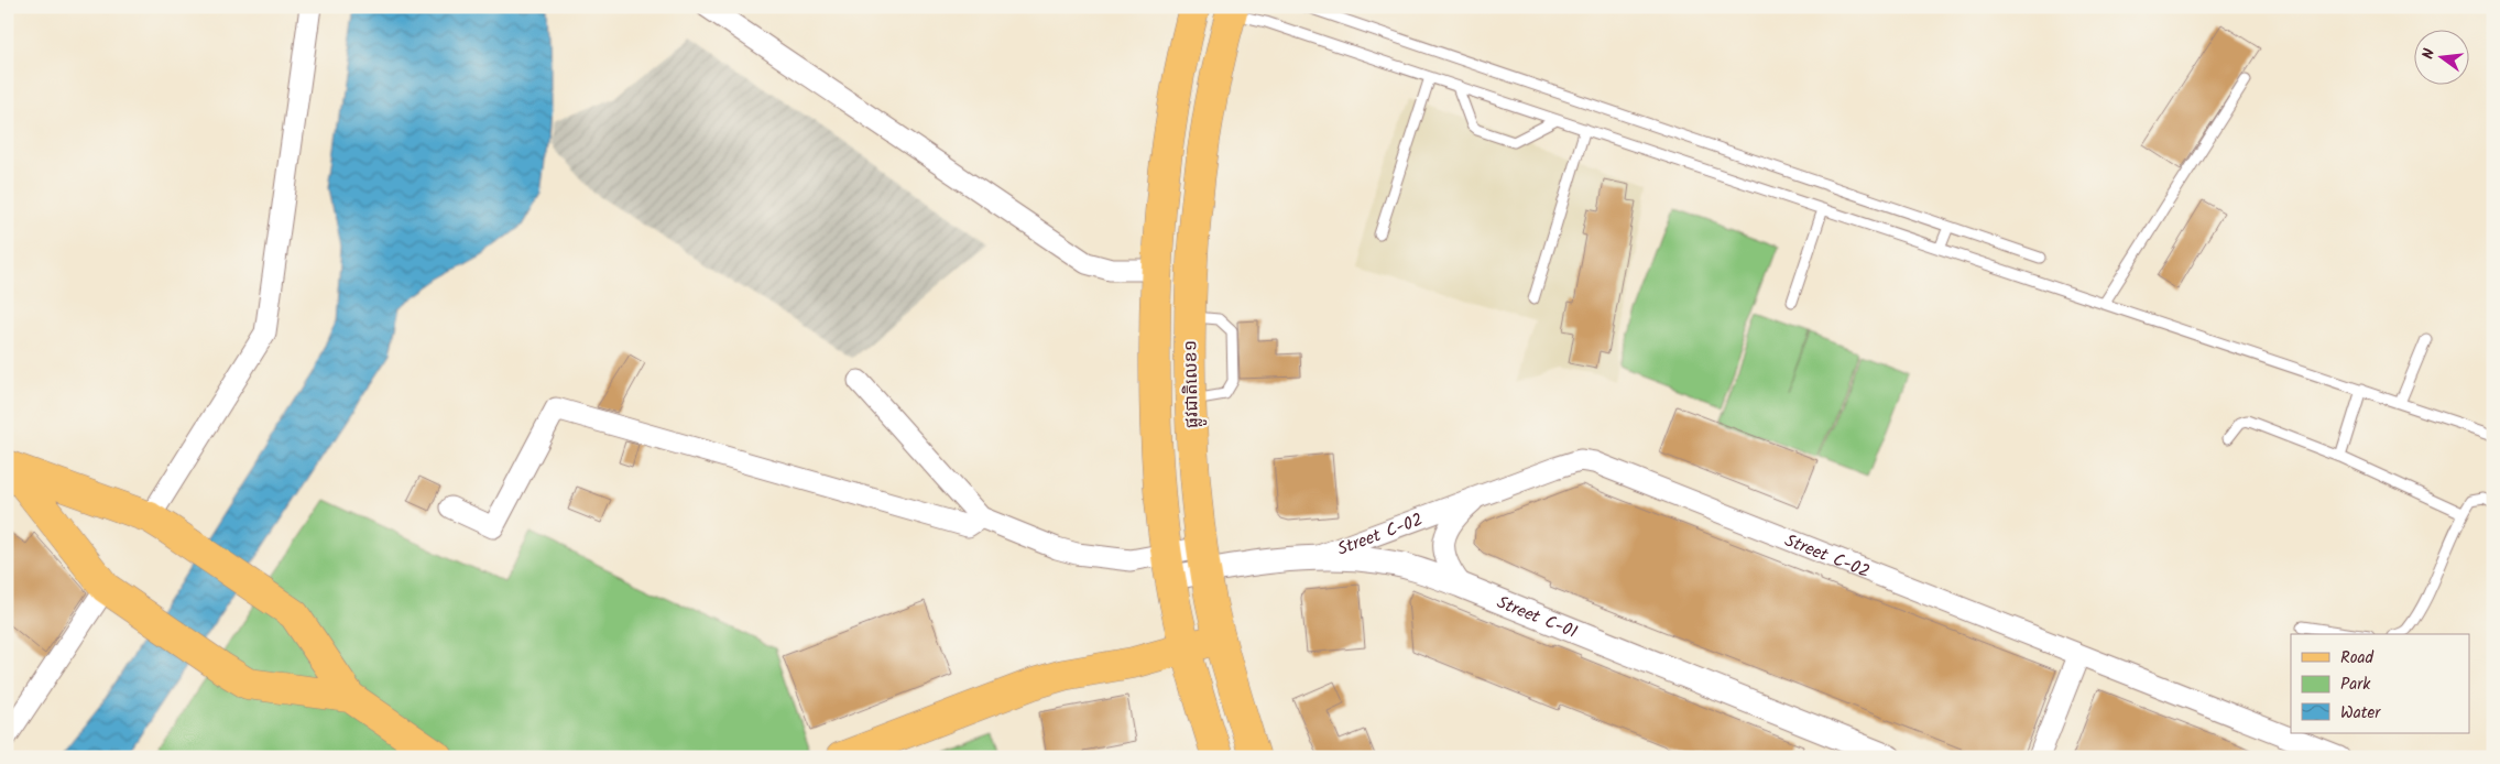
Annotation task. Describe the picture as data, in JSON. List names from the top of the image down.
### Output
{
  "streets": {
    "main road": ["ផ្លូវជាតិលេខ១"],
    "street": ["Street C-02", "Street C-01"]
  },
  "crossings": [
    ["ផ្លូវជាតិលេខ១", "Street C-01"],
    ["Street C-02", "Street C-01"]
  ],
  "legend": ["Road", "Park", "Water"],
  "north": "left"
}
